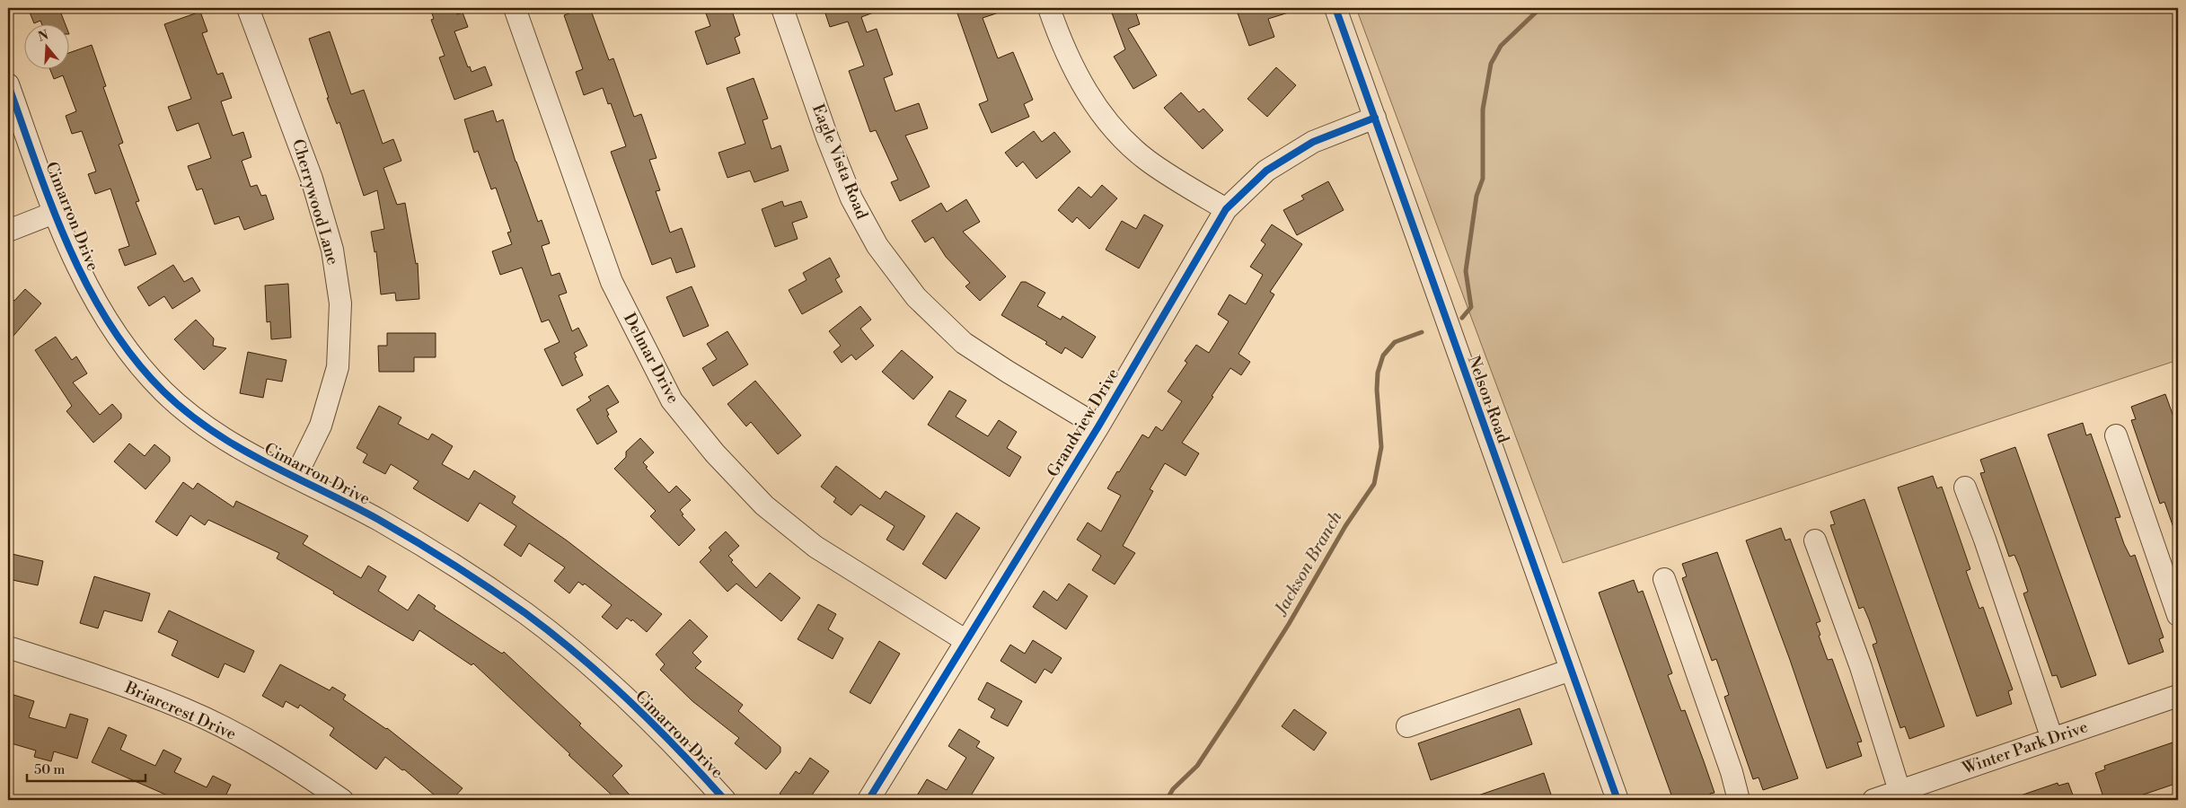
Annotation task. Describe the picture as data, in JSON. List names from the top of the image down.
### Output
{
  "streets": {
    "street": [
      "Eagle Vista Road",
      "Cherrywood Lane",
      "Cimarron Drive",
      "Delmar Drive",
      "Nelson Road",
      "Grandview Drive",
      "Briarcrest Drive",
      "Winter Park Drive"
    ]
  },
  "crossings": [
    ["Eagle Vista Road", "Grandview Drive"],
    ["Cherrywood Lane", "Cimarron Drive"],
    ["Delmar Drive", "Grandview Drive"],
    ["Nelson Road", "Grandview Drive"]
  ],
  "water": ["Jackson Branch"],
  "scale_bar": "50 m",
  "north": "top"
}
